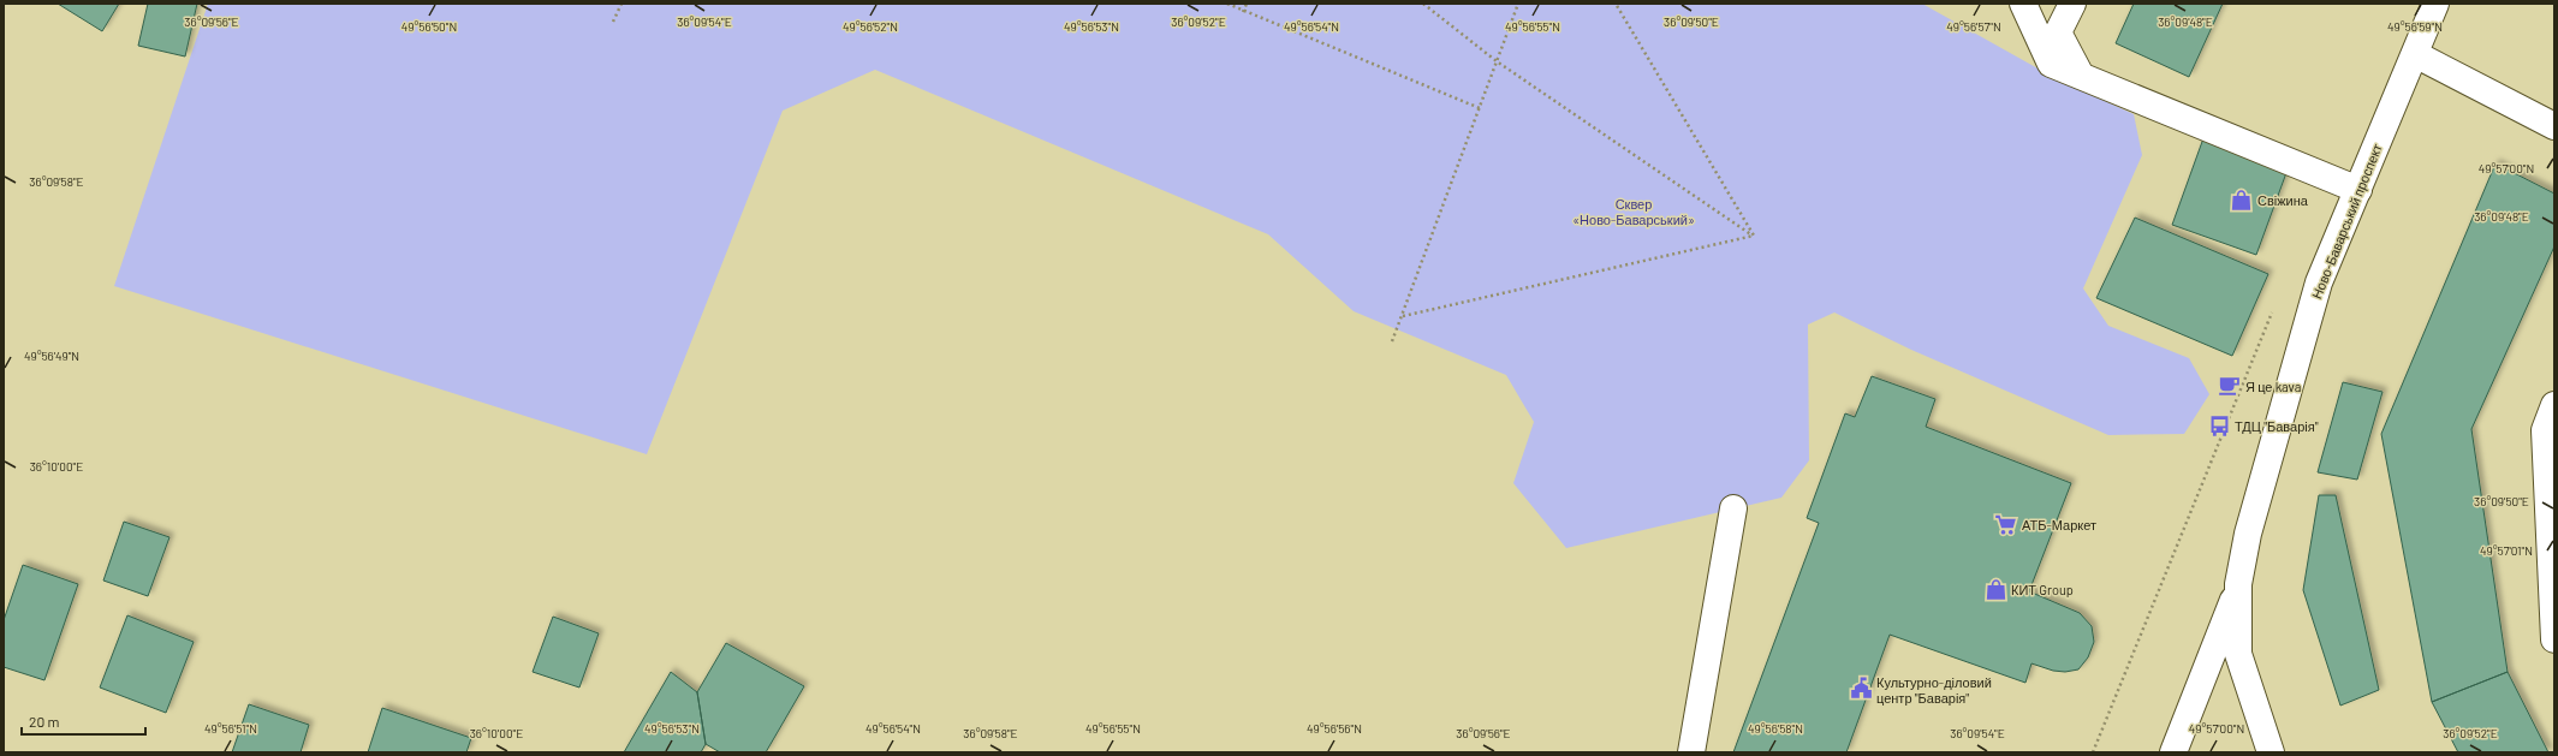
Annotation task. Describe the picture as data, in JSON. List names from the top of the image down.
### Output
{
  "streets": {
    "main road": ["Ново-Баварський проспект"]
  },
  "parks": ["Сквер «Ново-Баварський»"],
  "places": {
    "shop": ["Свіжина", "КИТ Group"],
    "cafe": ["Я це kava"],
    "bus stop": ["ТДЦ \"Баварія\""],
    "supermarket": ["АТБ-Маркет"],
    "public building": ["Культурно-діловий центр \"Баварія\""]
  },
  "scale_bar": "20 m",
  "coordinates": [
    "36°09'56\"E",
    "36°09'54\"E",
    "36°09'52\"E",
    "36°09'50\"E",
    "36°09'48\"E",
    "49°56'50\"N",
    "49°56'52\"N",
    "49°56'53\"N",
    "49°56'54\"N",
    "49°56'55\"N",
    "49°56'57\"N",
    "49°56'59\"N",
    "49°57'00\"N",
    "36°09'58\"E",
    "49°56'49\"N",
    "36°10'00\"E",
    "49°57'01\"N",
    "49°56'51\"N",
    "49°56'56\"N",
    "49°56'58\"N"
  ]
}
